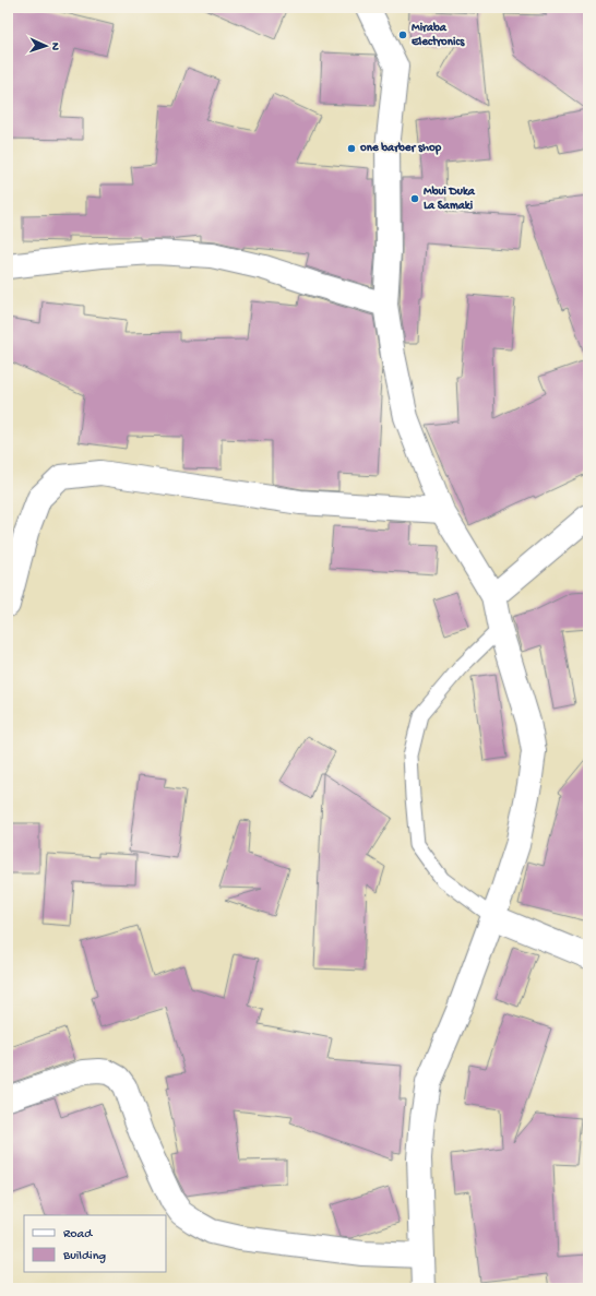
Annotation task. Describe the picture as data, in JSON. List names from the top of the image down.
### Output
{
  "places": ["Miraba Electronics", "one barber shop", "Mbui Duka La Samaki"],
  "legend": ["Road", "Building"],
  "north": "right"
}
